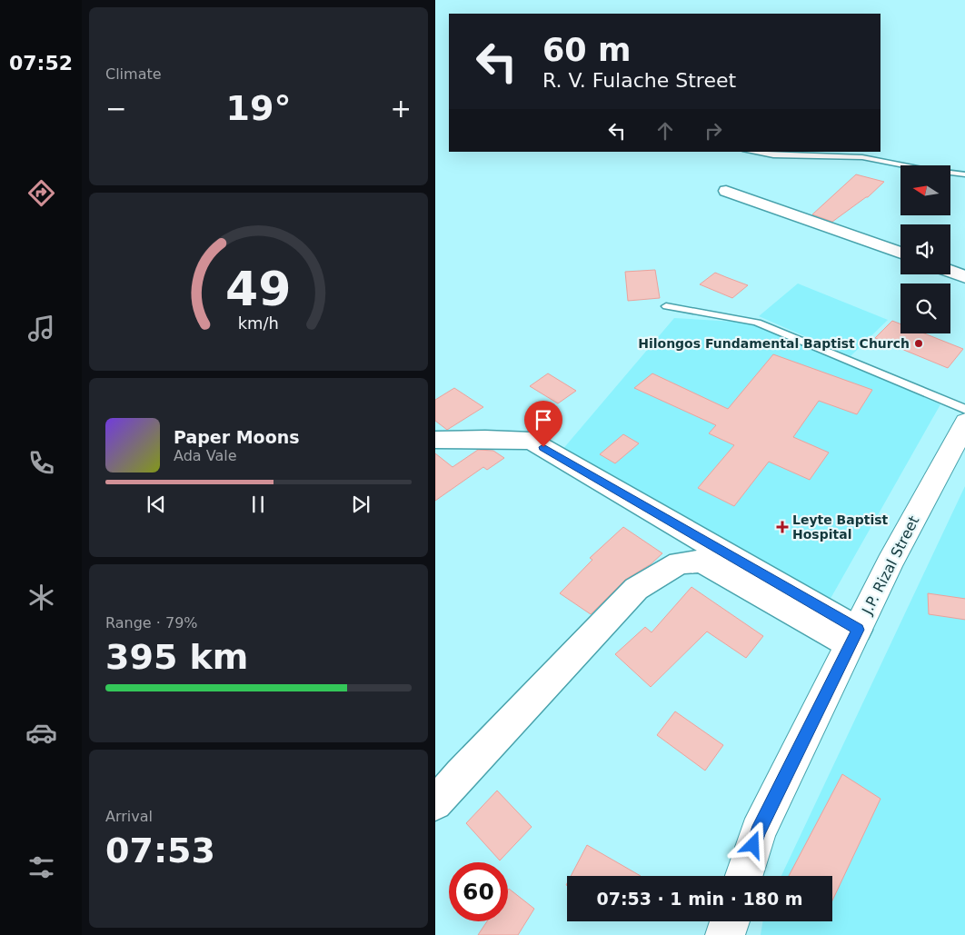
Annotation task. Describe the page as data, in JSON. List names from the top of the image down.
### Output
{
  "streets": {
    "main road": ["J.P. Rizal Street"]
  },
  "places": {
    "other": ["Hilongos Fundamental Baptist Church"],
    "health": ["Leyte Baptist Hospital"]
  },
  "north": "left",
  "page": {
    "tabs": "07:52",
    "tile": [
      "Climate",
      ["Range · 79%", "395 km"],
      ["Arrival", "07:53"]
    ],
    "turn": ["60 m", "R. V. Fulache Street"],
    "heat": ["−", "19°", "+"],
    "song": ["Paper Moons", "Ada Vale"],
    "limit": "60",
    "trip": "07:53 · 1 min · 180 m",
    "gauge": ["49", "km/h"]
  }
}
